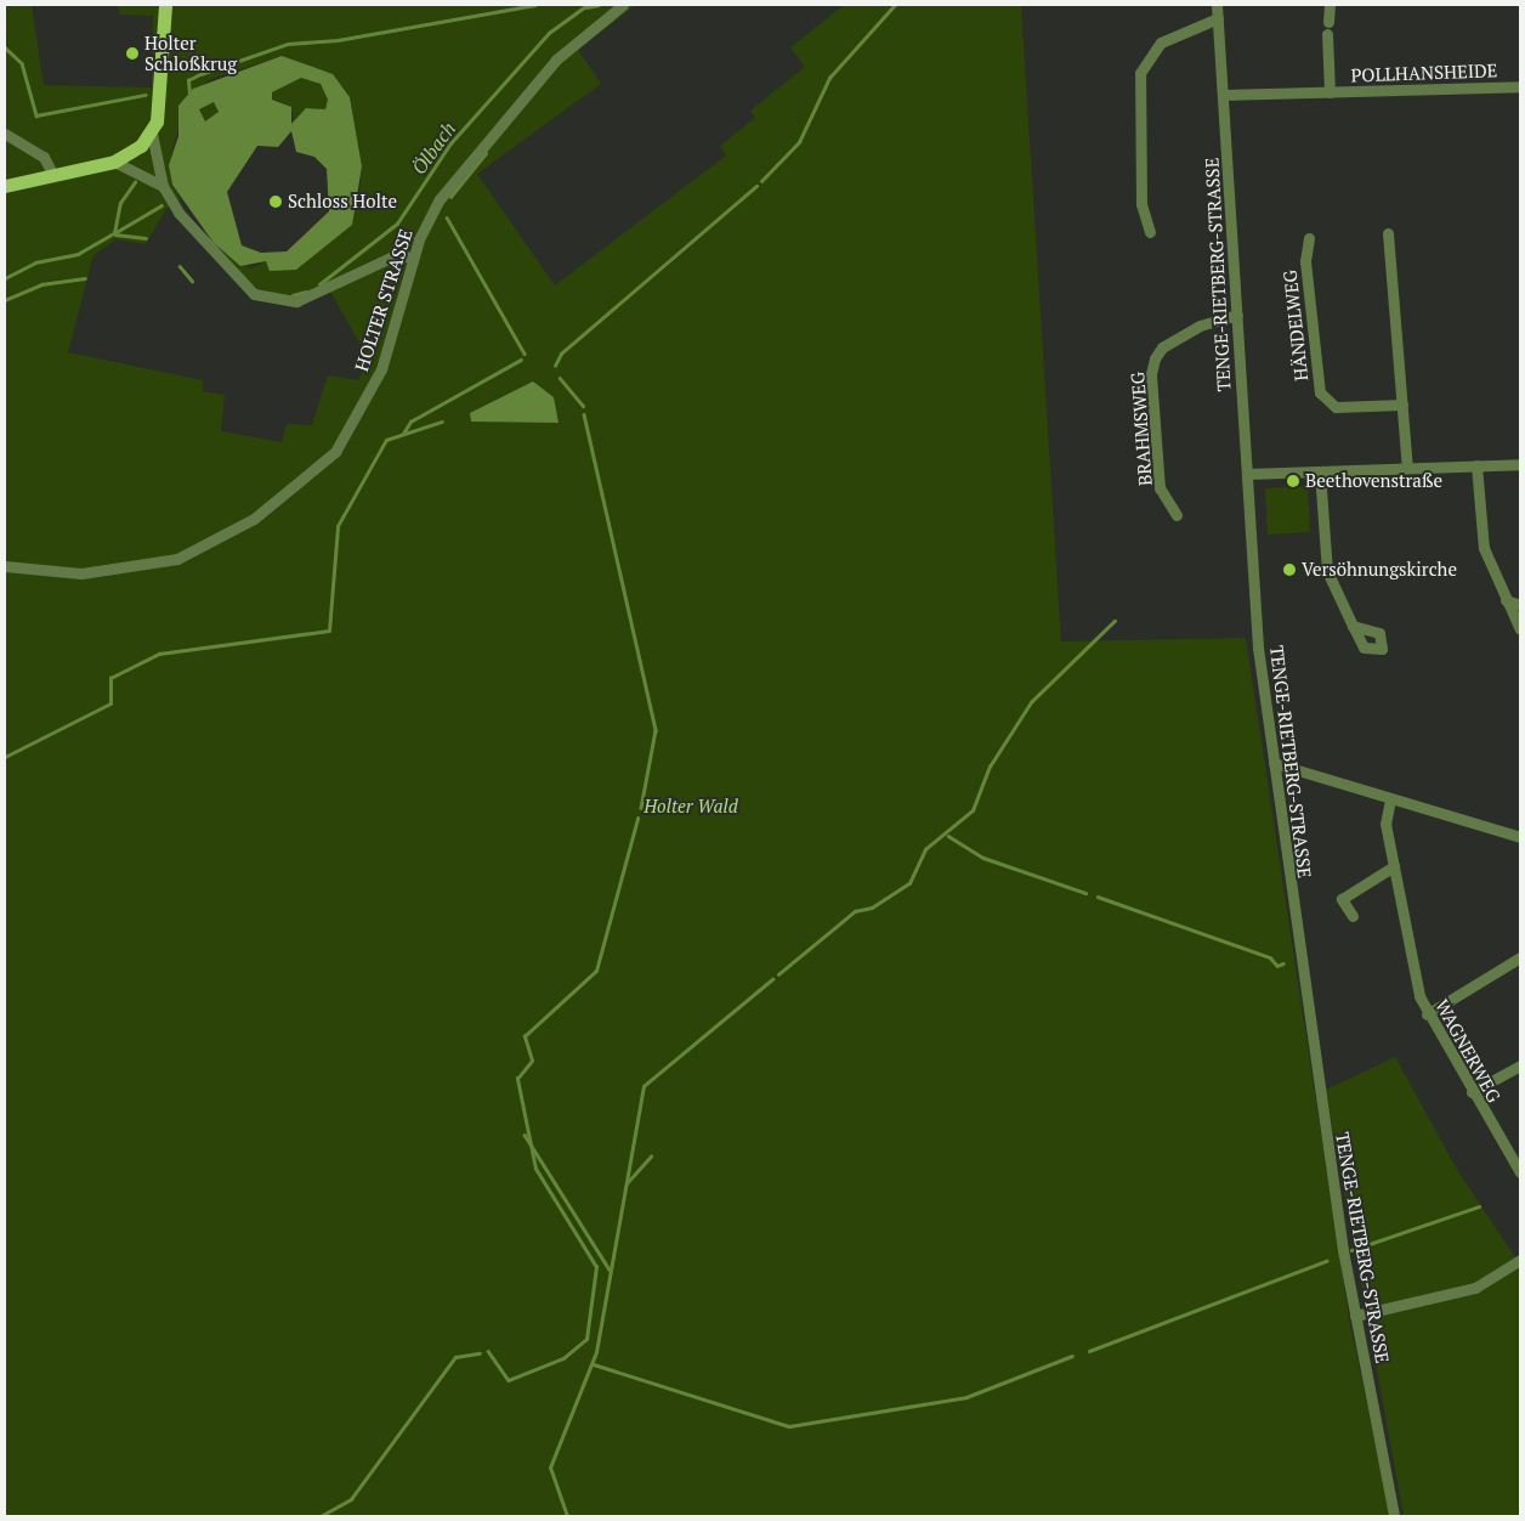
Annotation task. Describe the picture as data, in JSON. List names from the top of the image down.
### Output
{
  "streets": {
    "street": [
      "POLLHANSHEIDE",
      "TENGE-RIETBERG-STRASSE",
      "HOLTER STRASSE",
      "HÄNDELWEG",
      "BRAHMSWEG",
      "WAGNERWEG"
    ]
  },
  "crossings": [
    ["POLLHANSHEIDE", "TENGE-RIETBERG-STRASSE"],
    ["TENGE-RIETBERG-STRASSE", "BRAHMSWEG"]
  ],
  "water": ["Ölbach"],
  "parks": ["Holter Wald"],
  "places": [
    "Holter Schloßkrug",
    "Schloss Holte",
    "Beethovenstraße",
    "Versöhnungskirche"
  ]
}
